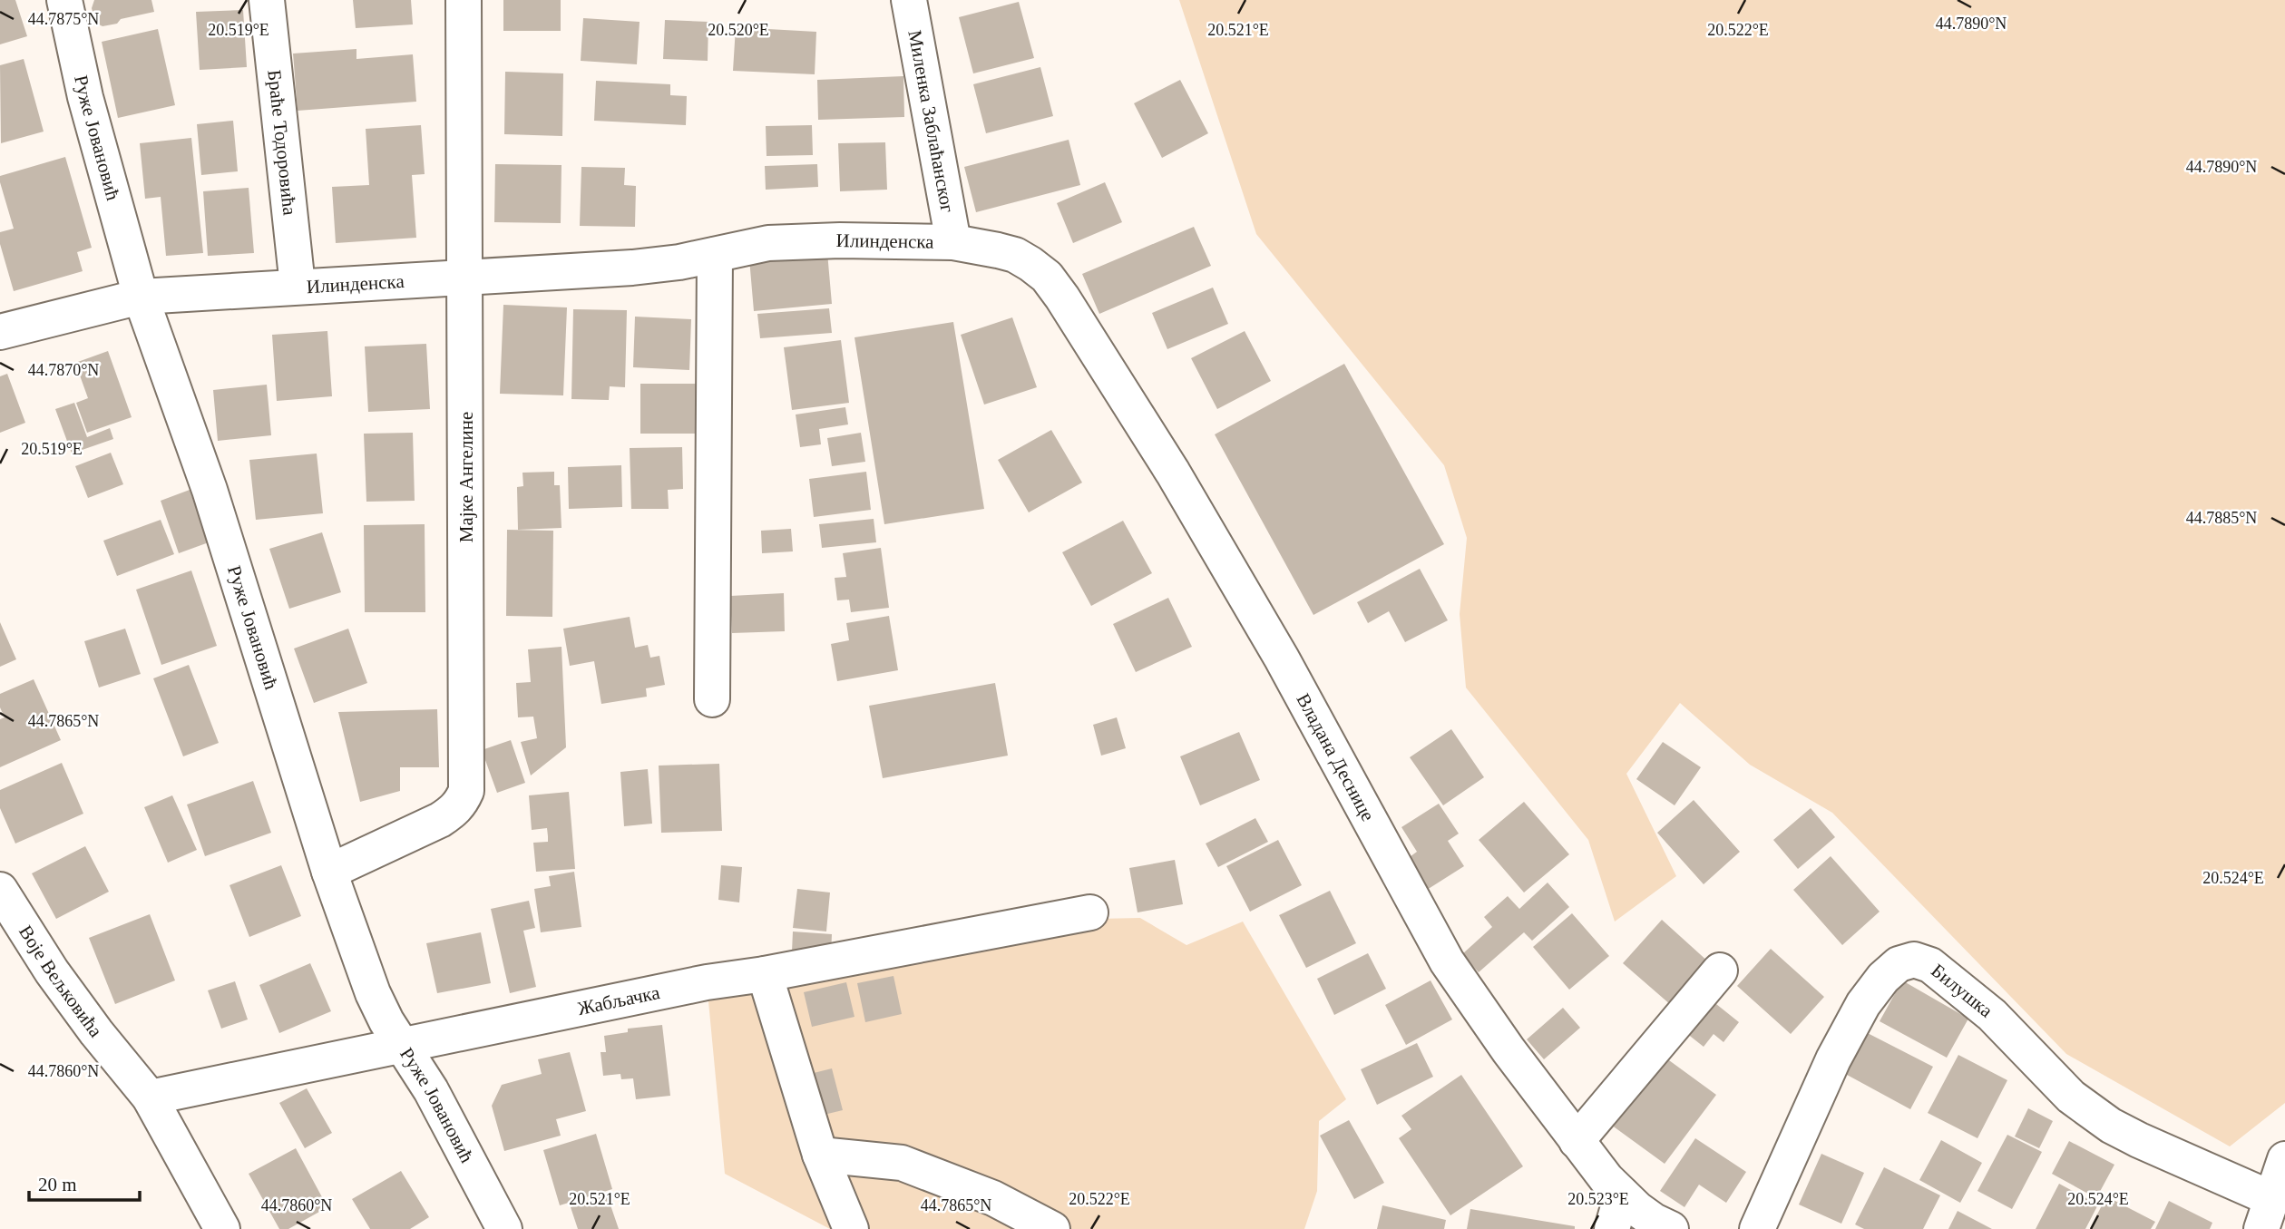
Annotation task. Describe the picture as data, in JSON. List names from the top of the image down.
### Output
{
  "streets": {
    "street": [
      "Миленка Заблаћанског",
      "Руже Јовановић",
      "Браће Тодоровића",
      "Илинденска",
      "Мајке Ангелине",
      "Владана Деснице",
      "Воје Вељковића",
      "Билушка",
      "Жабљачка"
    ]
  },
  "crossings": [
    ["Миленка Заблаћанског", "Илинденска"],
    ["Руже Јовановић", "Илинденска"],
    ["Руже Јовановић", "Мајке Ангелине"],
    ["Руже Јовановић", "Жабљачка"],
    ["Браће Тодоровића", "Илинденска"],
    ["Илинденска", "Мајке Ангелине"],
    ["Илинденска", "Владана Деснице"],
    ["Воје Вељковића", "Жабљачка"]
  ],
  "scale_bar": "20 m",
  "coordinates": [
    "44.7875°N",
    "44.7890°N",
    "20.520°E",
    "20.521°E",
    "20.522°E",
    "20.519°E",
    "44.7870°N",
    "44.7885°N",
    "44.7865°N",
    "20.524°E",
    "44.7860°N",
    "20.523°E"
  ]
}
